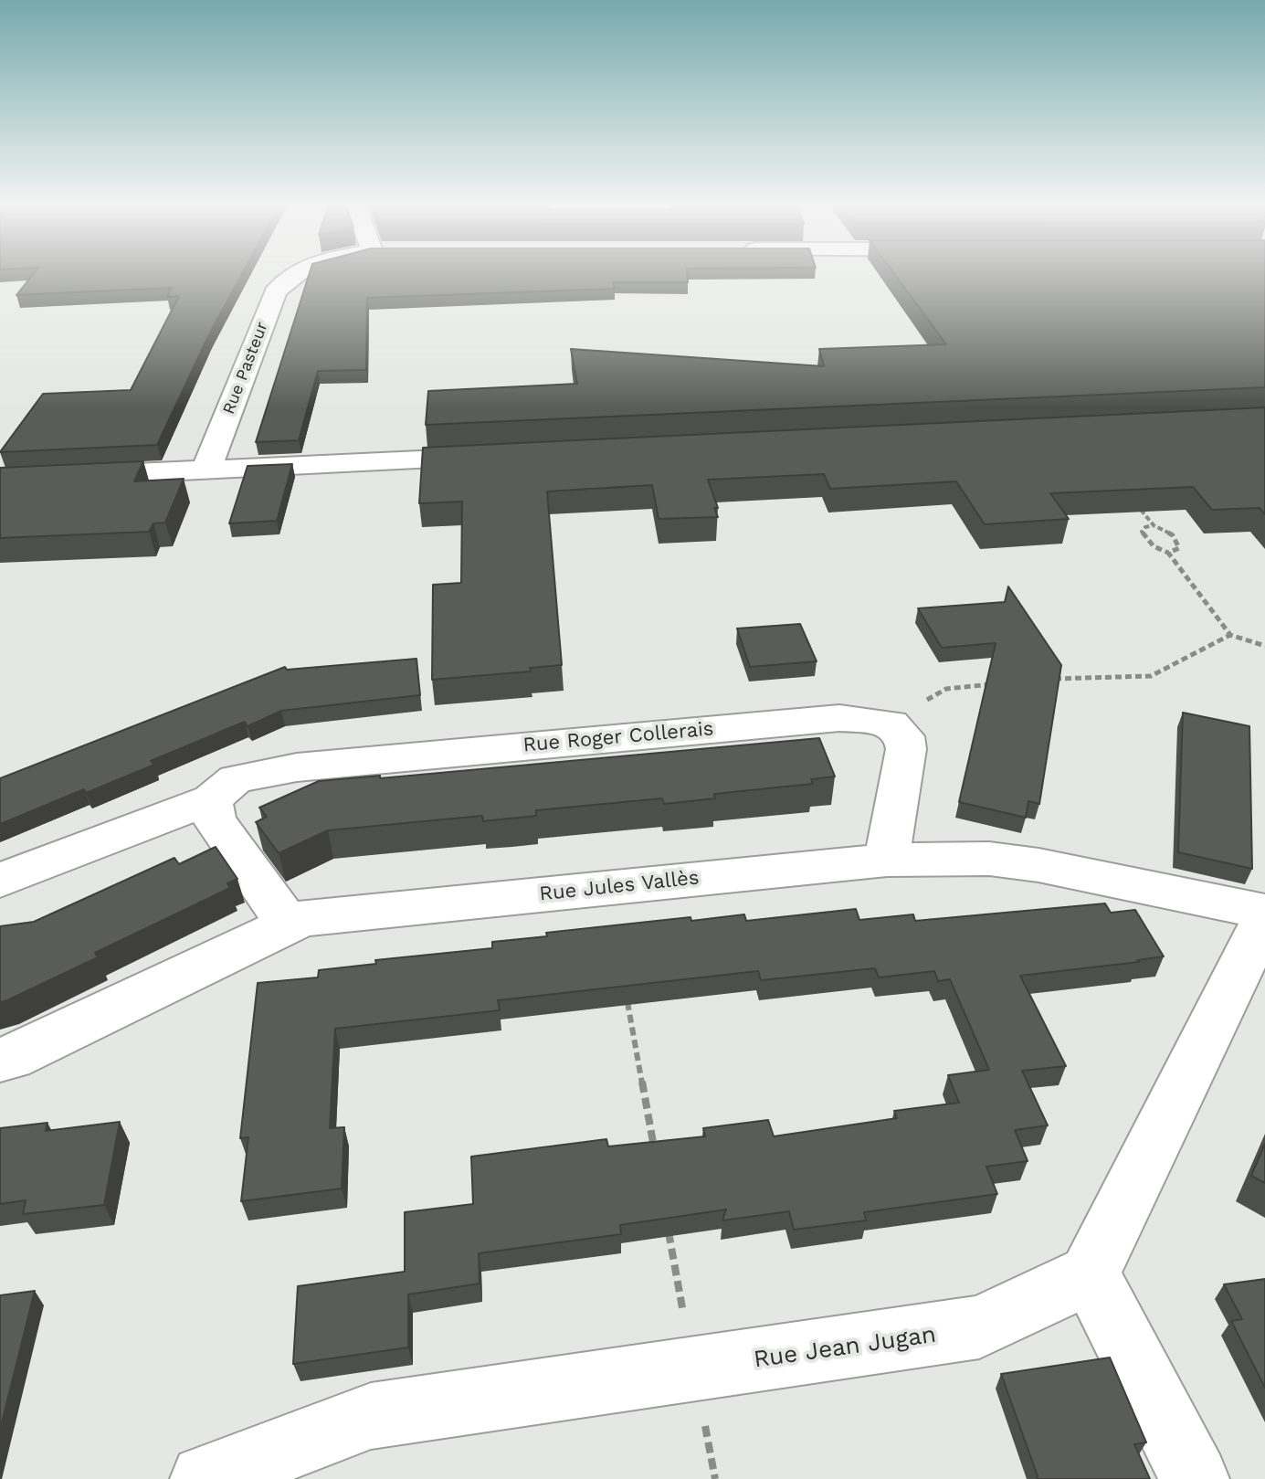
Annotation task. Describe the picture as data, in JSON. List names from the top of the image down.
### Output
{
  "streets": {
    "street": [
      "Rue Pasteur",
      "Rue Roger Collerais",
      "Rue Jules Vallès",
      "Rue Jean Jugan"
    ]
  }
}
